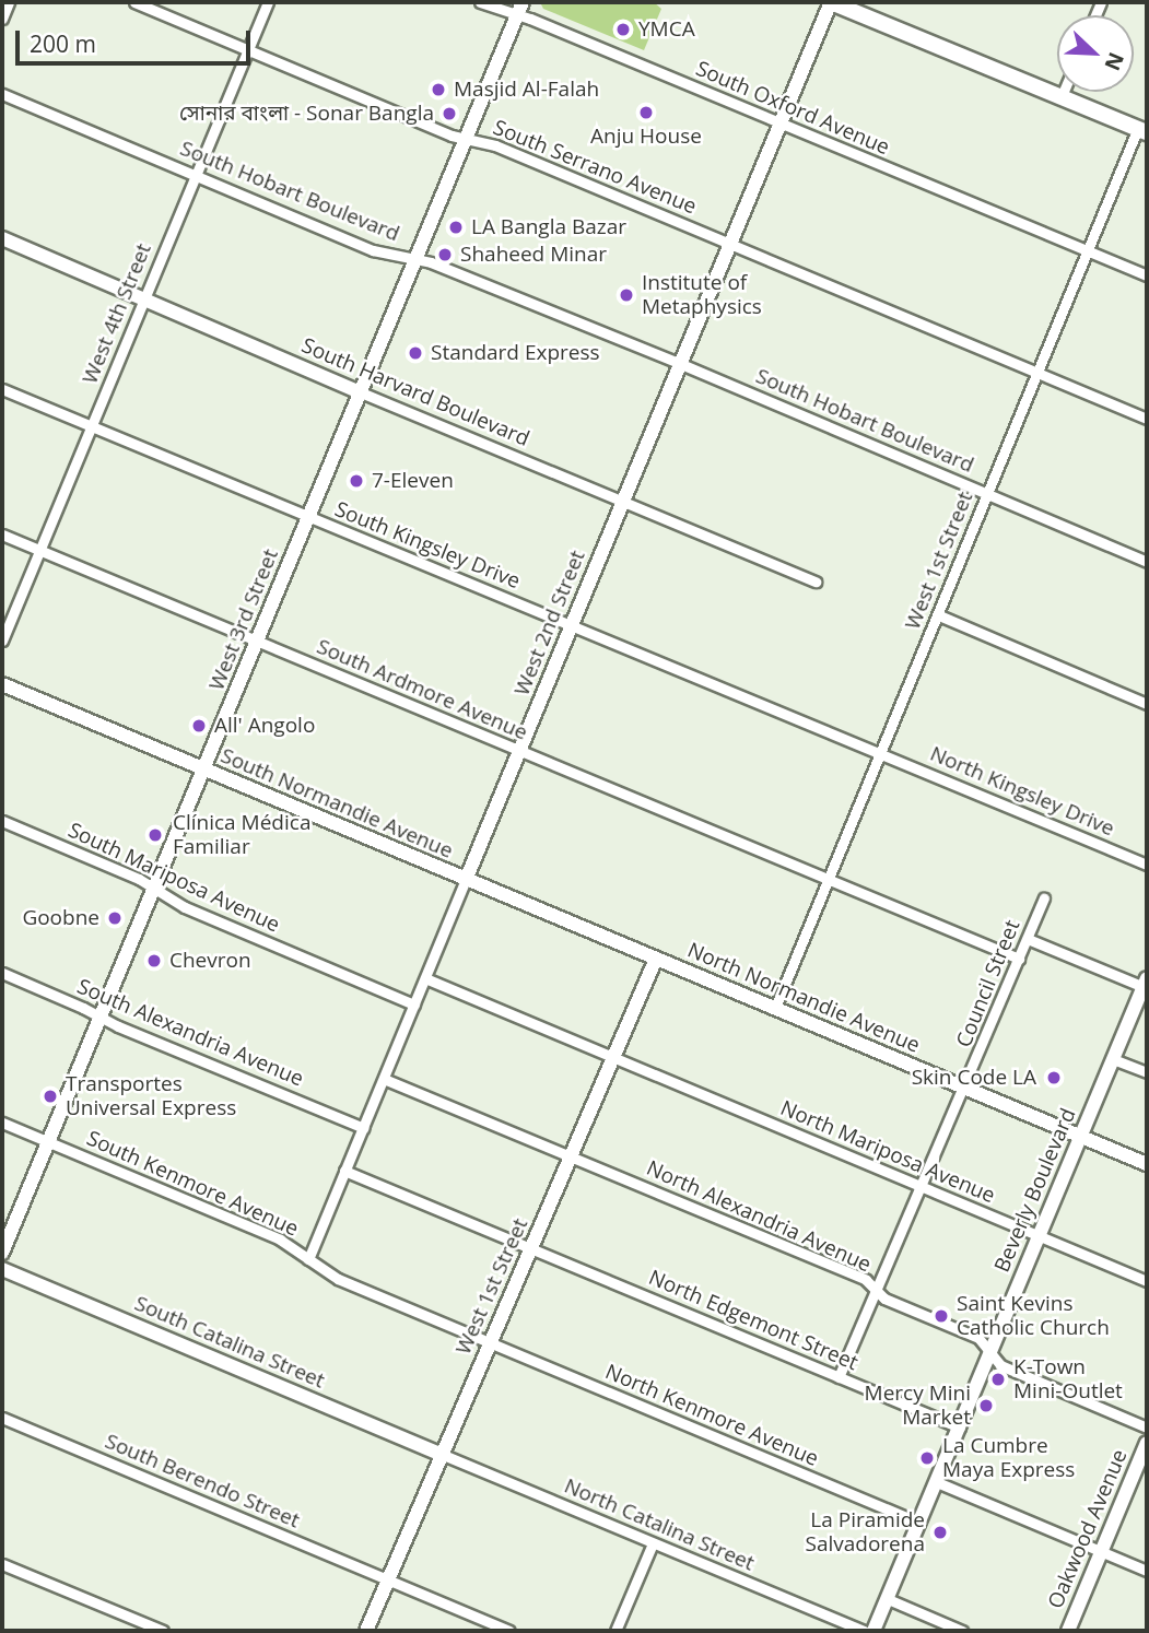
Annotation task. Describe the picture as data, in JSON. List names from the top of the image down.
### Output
{
  "streets": {
    "main road": [
      "South Harvard Boulevard",
      "West 1st Street",
      "West 3rd Street",
      "West 2nd Street",
      "South Normandie Avenue",
      "North Normandie Avenue",
      "Beverly Boulevard",
      "South Catalina Street",
      "Oakwood Avenue"
    ],
    "street": [
      "South Oxford Avenue",
      "South Serrano Avenue",
      "South Hobart Boulevard",
      "West 4th Street",
      "South Kingsley Drive",
      "South Ardmore Avenue",
      "North Kingsley Drive",
      "South Mariposa Avenue",
      "Council Street",
      "South Alexandria Avenue",
      "North Mariposa Avenue",
      "South Kenmore Avenue",
      "North Alexandria Avenue",
      "North Edgemont Street",
      "North Kenmore Avenue",
      "South Berendo Street",
      "North Catalina Street"
    ]
  },
  "crossings": [
    ["South Oxford Avenue", "West 1st Street"],
    ["South Oxford Avenue", "West 3rd Street"],
    ["South Oxford Avenue", "West 2nd Street"],
    ["South Serrano Avenue", "West 4th Street"],
    ["South Serrano Avenue", "West 1st Street"],
    ["South Serrano Avenue", "West 3rd Street"],
    ["South Serrano Avenue", "West 2nd Street"],
    ["South Hobart Boulevard", "West 4th Street"],
    ["South Hobart Boulevard", "West 1st Street"],
    ["South Hobart Boulevard", "West 3rd Street"],
    ["South Hobart Boulevard", "West 2nd Street"],
    ["West 4th Street", "South Harvard Boulevard"],
    ["West 4th Street", "South Kingsley Drive"],
    ["West 4th Street", "South Ardmore Avenue"],
    ["South Harvard Boulevard", "West 3rd Street"],
    ["South Harvard Boulevard", "West 2nd Street"],
    ["South Kingsley Drive", "West 1st Street"],
    ["South Kingsley Drive", "West 3rd Street"],
    ["South Kingsley Drive", "West 2nd Street"],
    ["South Kingsley Drive", "North Kingsley Drive"],
    ["West 1st Street", "South Ardmore Avenue"],
    ["West 1st Street", "North Kingsley Drive"],
    ["West 1st Street", "South Normandie Avenue"],
    ["West 1st Street", "North Normandie Avenue"],
    ["West 1st Street", "North Mariposa Avenue"],
    ["West 1st Street", "South Kenmore Avenue"],
    ["West 1st Street", "North Alexandria Avenue"],
    ["West 1st Street", "North Edgemont Street"],
    ["West 1st Street", "South Catalina Street"],
    ["West 1st Street", "North Kenmore Avenue"],
    ["West 1st Street", "South Berendo Street"],
    ["West 1st Street", "North Catalina Street"],
    ["West 3rd Street", "South Ardmore Avenue"],
    ["West 3rd Street", "South Normandie Avenue"],
    ["West 3rd Street", "South Mariposa Avenue"],
    ["West 3rd Street", "South Alexandria Avenue"],
    ["West 3rd Street", "South Kenmore Avenue"],
    ["West 2nd Street", "South Ardmore Avenue"],
    ["West 2nd Street", "South Normandie Avenue"],
    ["West 2nd Street", "South Mariposa Avenue"],
    ["West 2nd Street", "South Alexandria Avenue"],
    ["West 2nd Street", "South Kenmore Avenue"],
    ["West 2nd Street", "North Alexandria Avenue"],
    ["West 2nd Street", "North Edgemont Street"],
    ["South Ardmore Avenue", "Council Street"],
    ["South Normandie Avenue", "North Normandie Avenue"],
    ["Council Street", "North Normandie Avenue"],
    ["Council Street", "North Mariposa Avenue"],
    ["Council Street", "North Alexandria Avenue"],
    ["Council Street", "North Edgemont Street"],
    ["North Normandie Avenue", "Beverly Boulevard"],
    ["North Mariposa Avenue", "Beverly Boulevard"],
    ["South Kenmore Avenue", "North Kenmore Avenue"],
    ["Beverly Boulevard", "North Alexandria Avenue"],
    ["Beverly Boulevard", "North Edgemont Street"],
    ["Beverly Boulevard", "North Kenmore Avenue"],
    ["South Catalina Street", "North Catalina Street"]
  ],
  "places": [
    "YMCA",
    "Masjid Al-Falah",
    "Anju House",
    "সোনার বাংলা - Sonar Bangla",
    "LA Bangla Bazar",
    "Shaheed Minar",
    "Institute of Metaphysics",
    "Standard Express",
    "7-Eleven",
    "All' Angolo",
    "Clínica Médica Familiar",
    "Goobne",
    "Chevron",
    "Skin Code LA",
    "Transportes Universal Express",
    "Saint Kevins Catholic Church",
    "K-Town Mini-Outlet",
    "Mercy Mini Market",
    "La Cumbre Maya Express",
    "La Piramide Salvadorena"
  ],
  "scale_bar": "200 m",
  "north": "bottom right"
}
